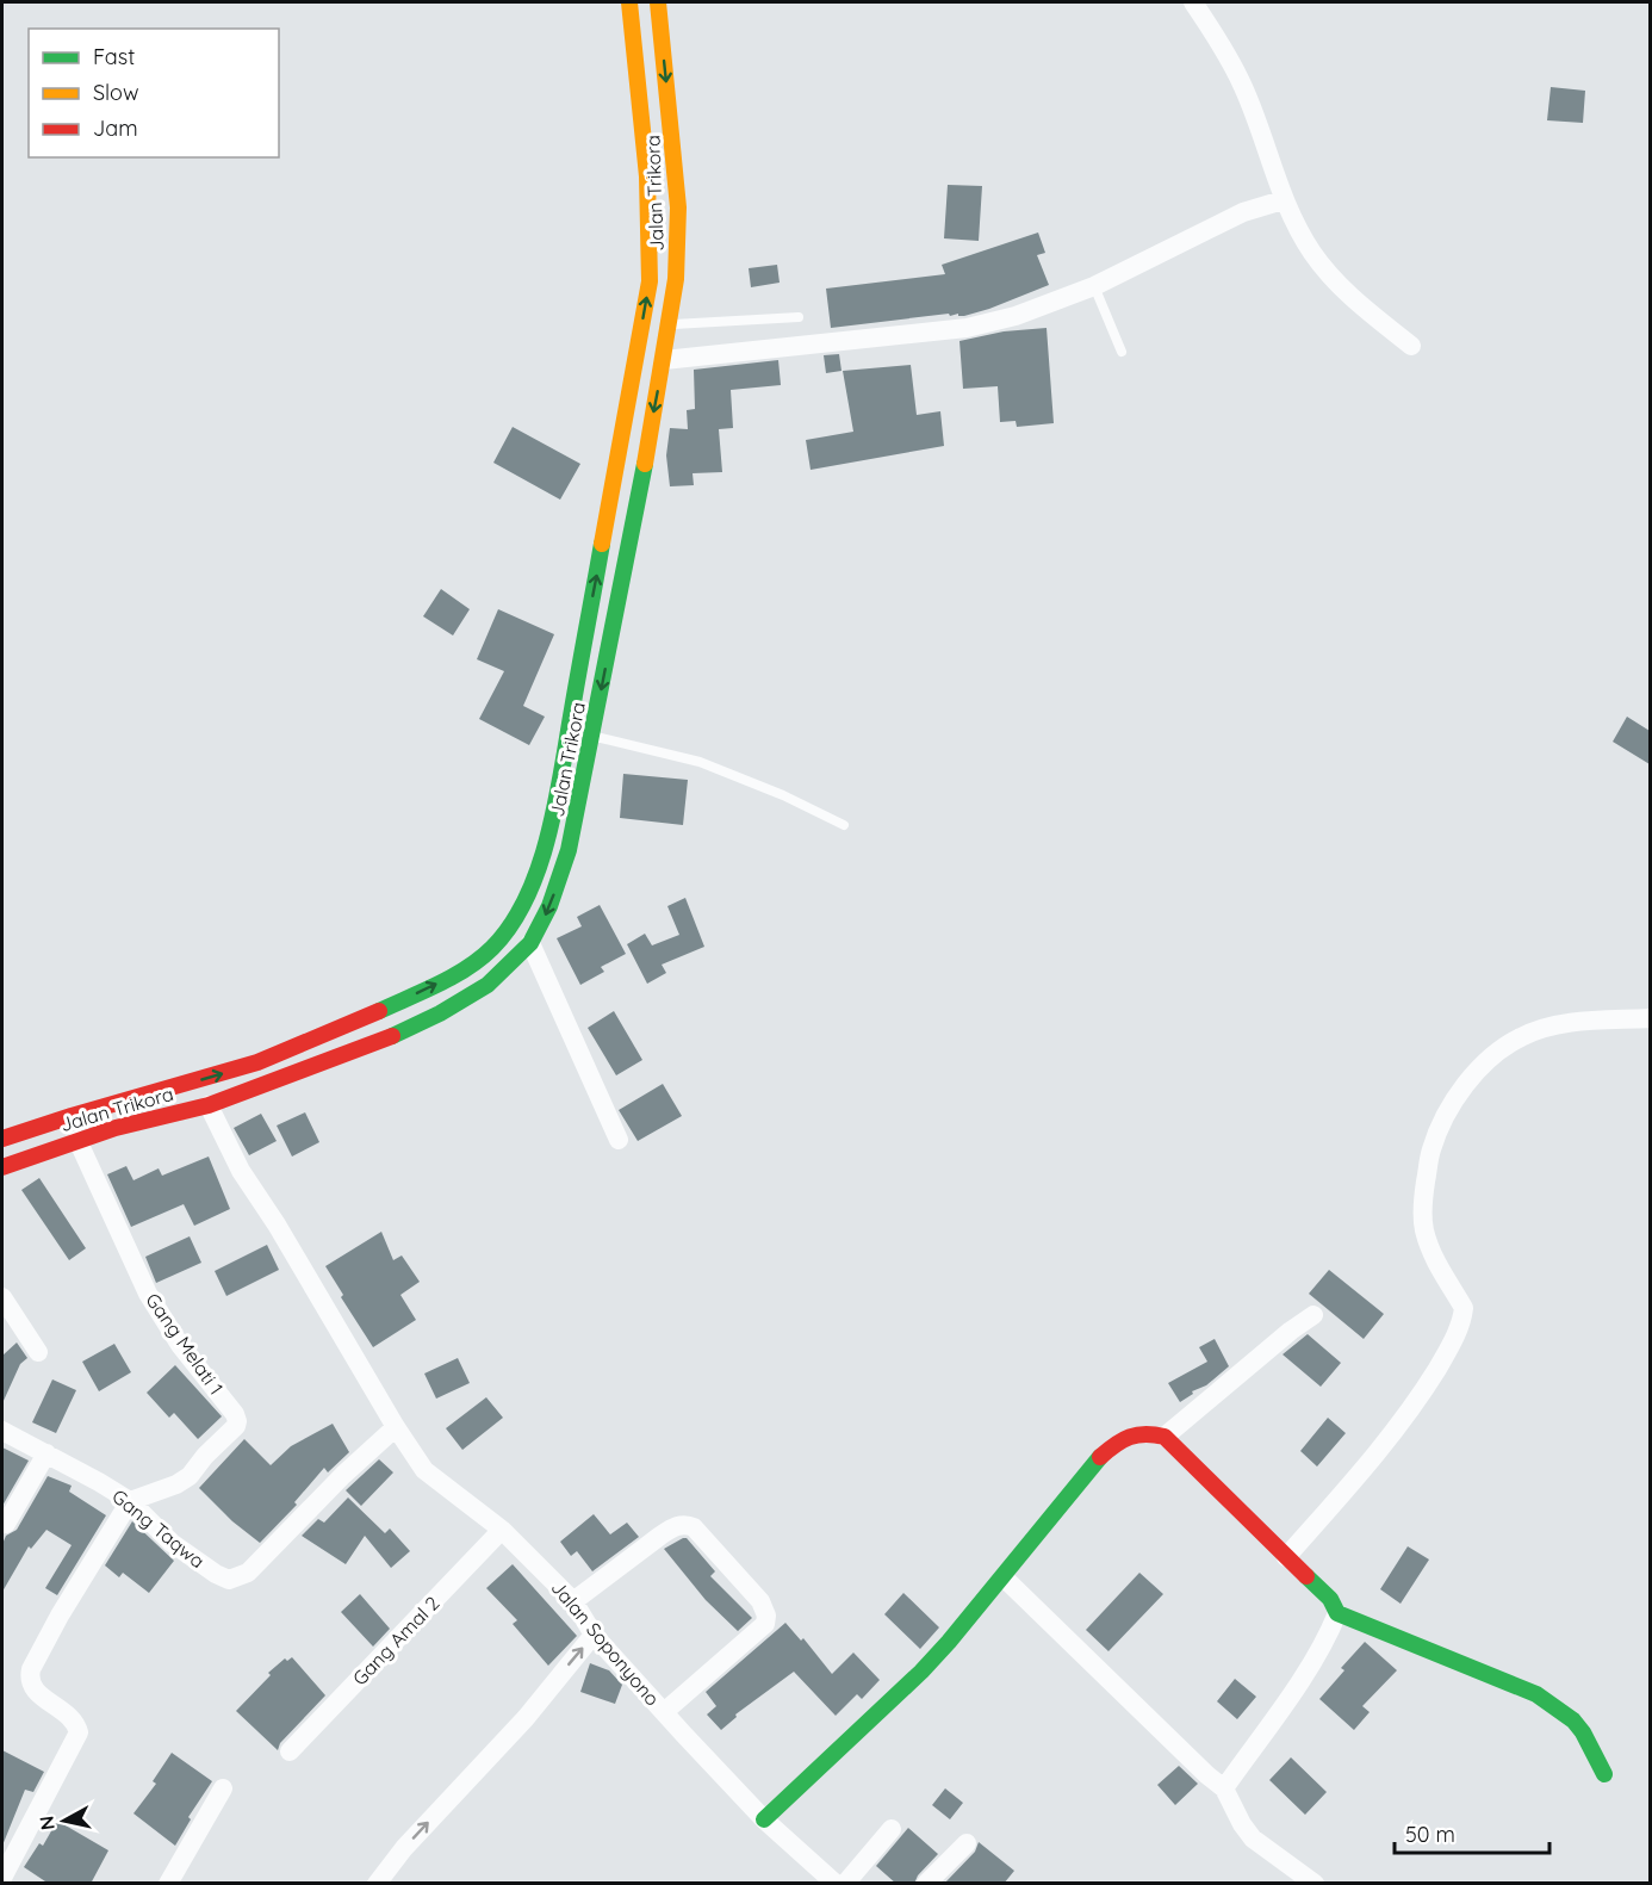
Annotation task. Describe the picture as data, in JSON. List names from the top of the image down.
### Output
{
  "streets": {
    "main road": ["Jalan Trikora"],
    "street": [
      "Gang Melati 1",
      "Gang Taqwa",
      "Gang Amal 2",
      "Jalan Soponyono"
    ]
  },
  "crossings": [
    ["Jalan Trikora", "Gang Melati 1"],
    ["Jalan Trikora", "Jalan Soponyono"],
    ["Gang Melati 1", "Gang Taqwa"],
    ["Gang Taqwa", "Jalan Soponyono"],
    ["Gang Amal 2", "Jalan Soponyono"]
  ],
  "legend": ["Fast", "Slow", "Jam"],
  "scale_bar": "50 m",
  "north": "left"
}
